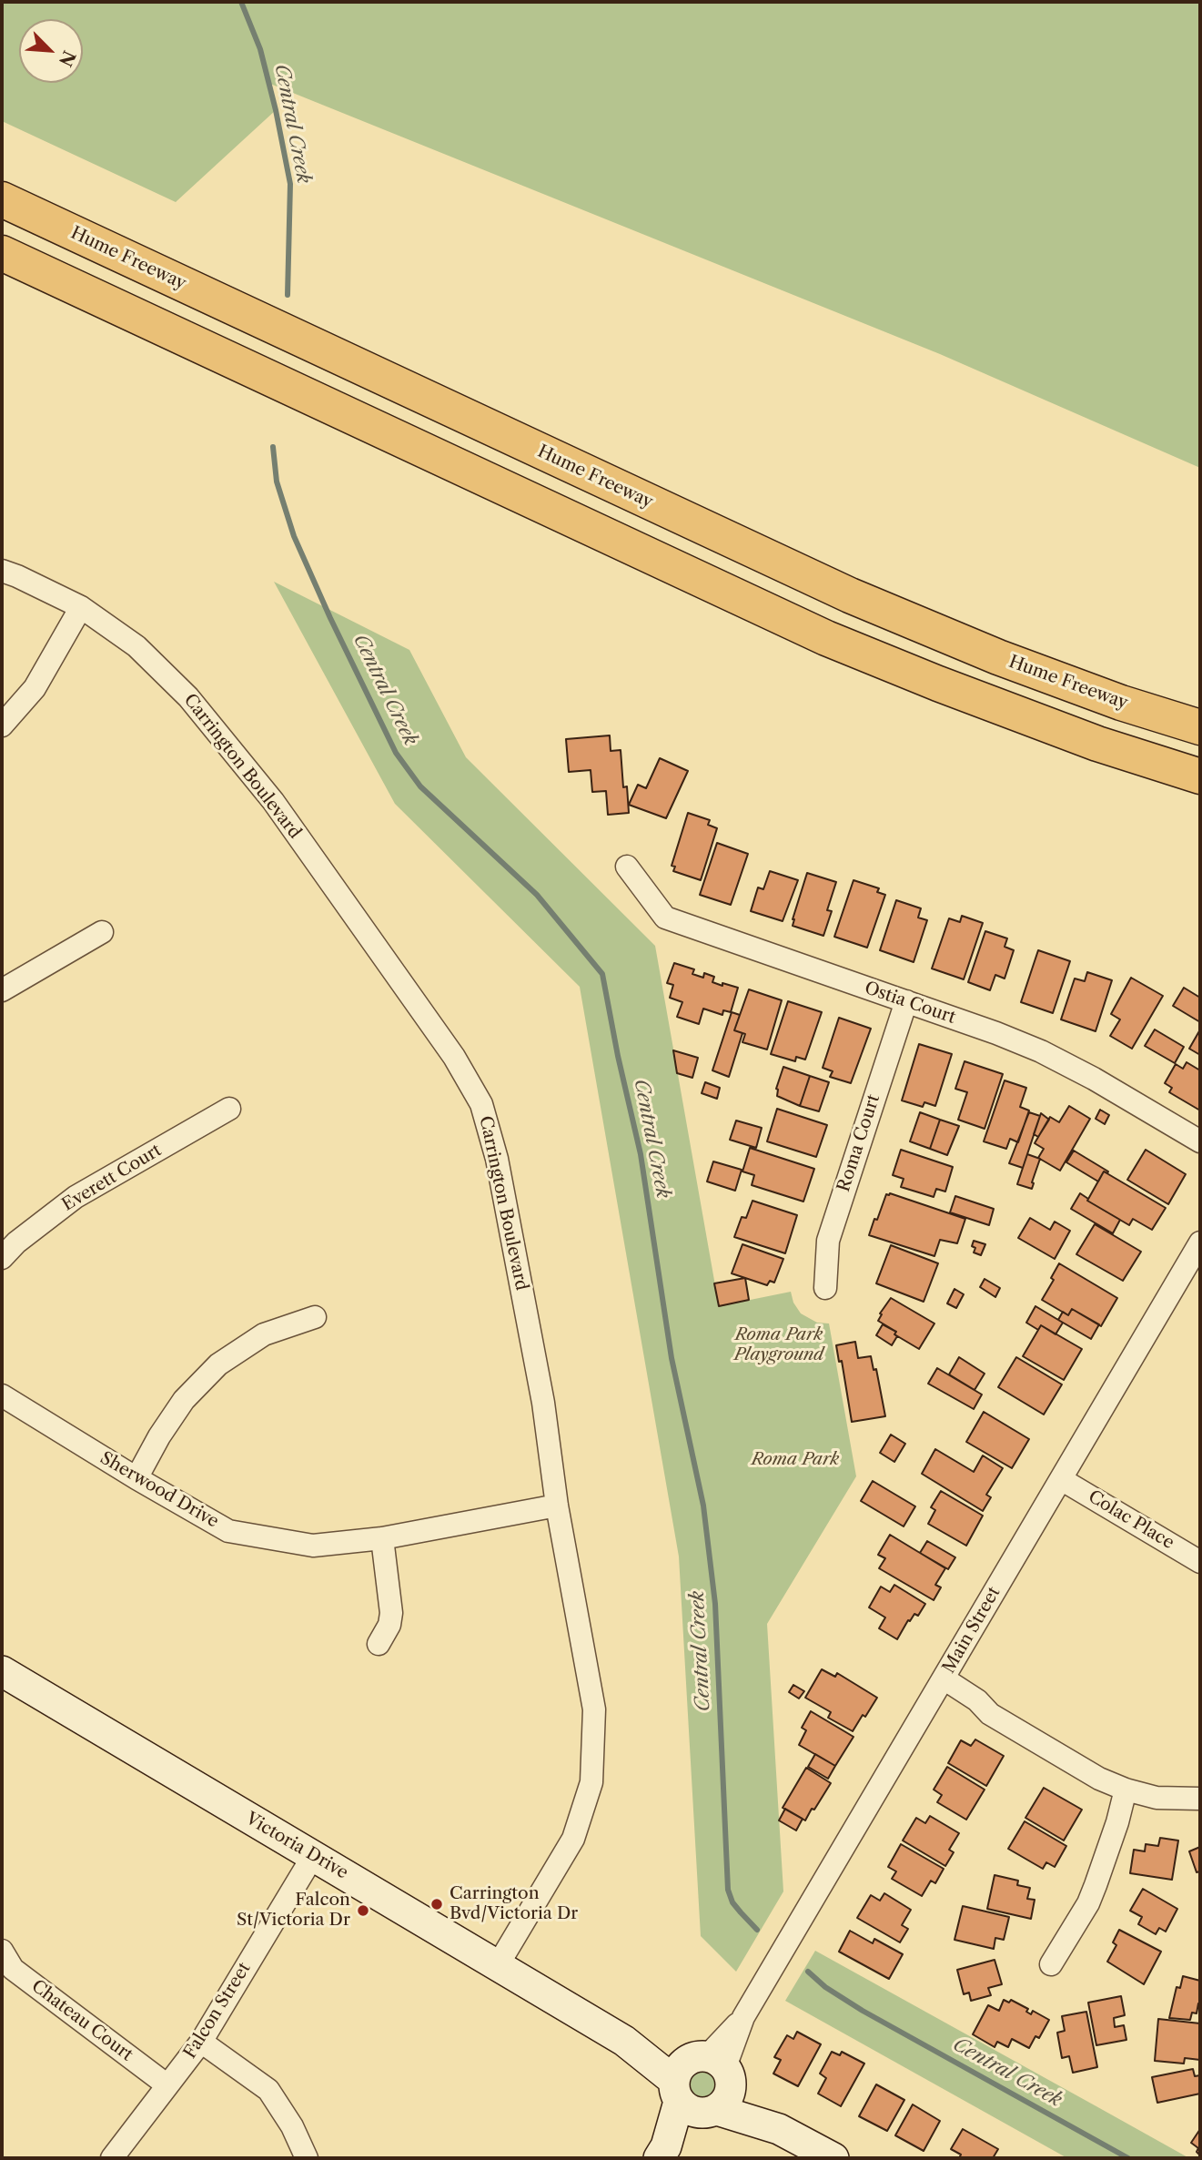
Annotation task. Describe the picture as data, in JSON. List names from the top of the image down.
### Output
{
  "streets": {
    "highway": ["Hume Freeway"],
    "street": [
      "Carrington Boulevard",
      "Ostia Court",
      "Roma Court",
      "Everett Court",
      "Sherwood Drive",
      "Colac Place",
      "Main Street",
      "Victoria Drive",
      "Falcon Street",
      "Chateau Court"
    ]
  },
  "crossings": [
    ["Carrington Boulevard", "Sherwood Drive"],
    ["Carrington Boulevard", "Victoria Drive"],
    ["Ostia Court", "Roma Court"],
    ["Colac Place", "Main Street"],
    ["Main Street", "Victoria Drive"],
    ["Victoria Drive", "Falcon Street"],
    ["Falcon Street", "Chateau Court"]
  ],
  "water": ["Central Creek"],
  "parks": ["Roma Park Playground", "Roma Park"],
  "places": ["Carrington Bvd/Victoria Dr", "Falcon St/Victoria Dr"],
  "north": "bottom right"
}
